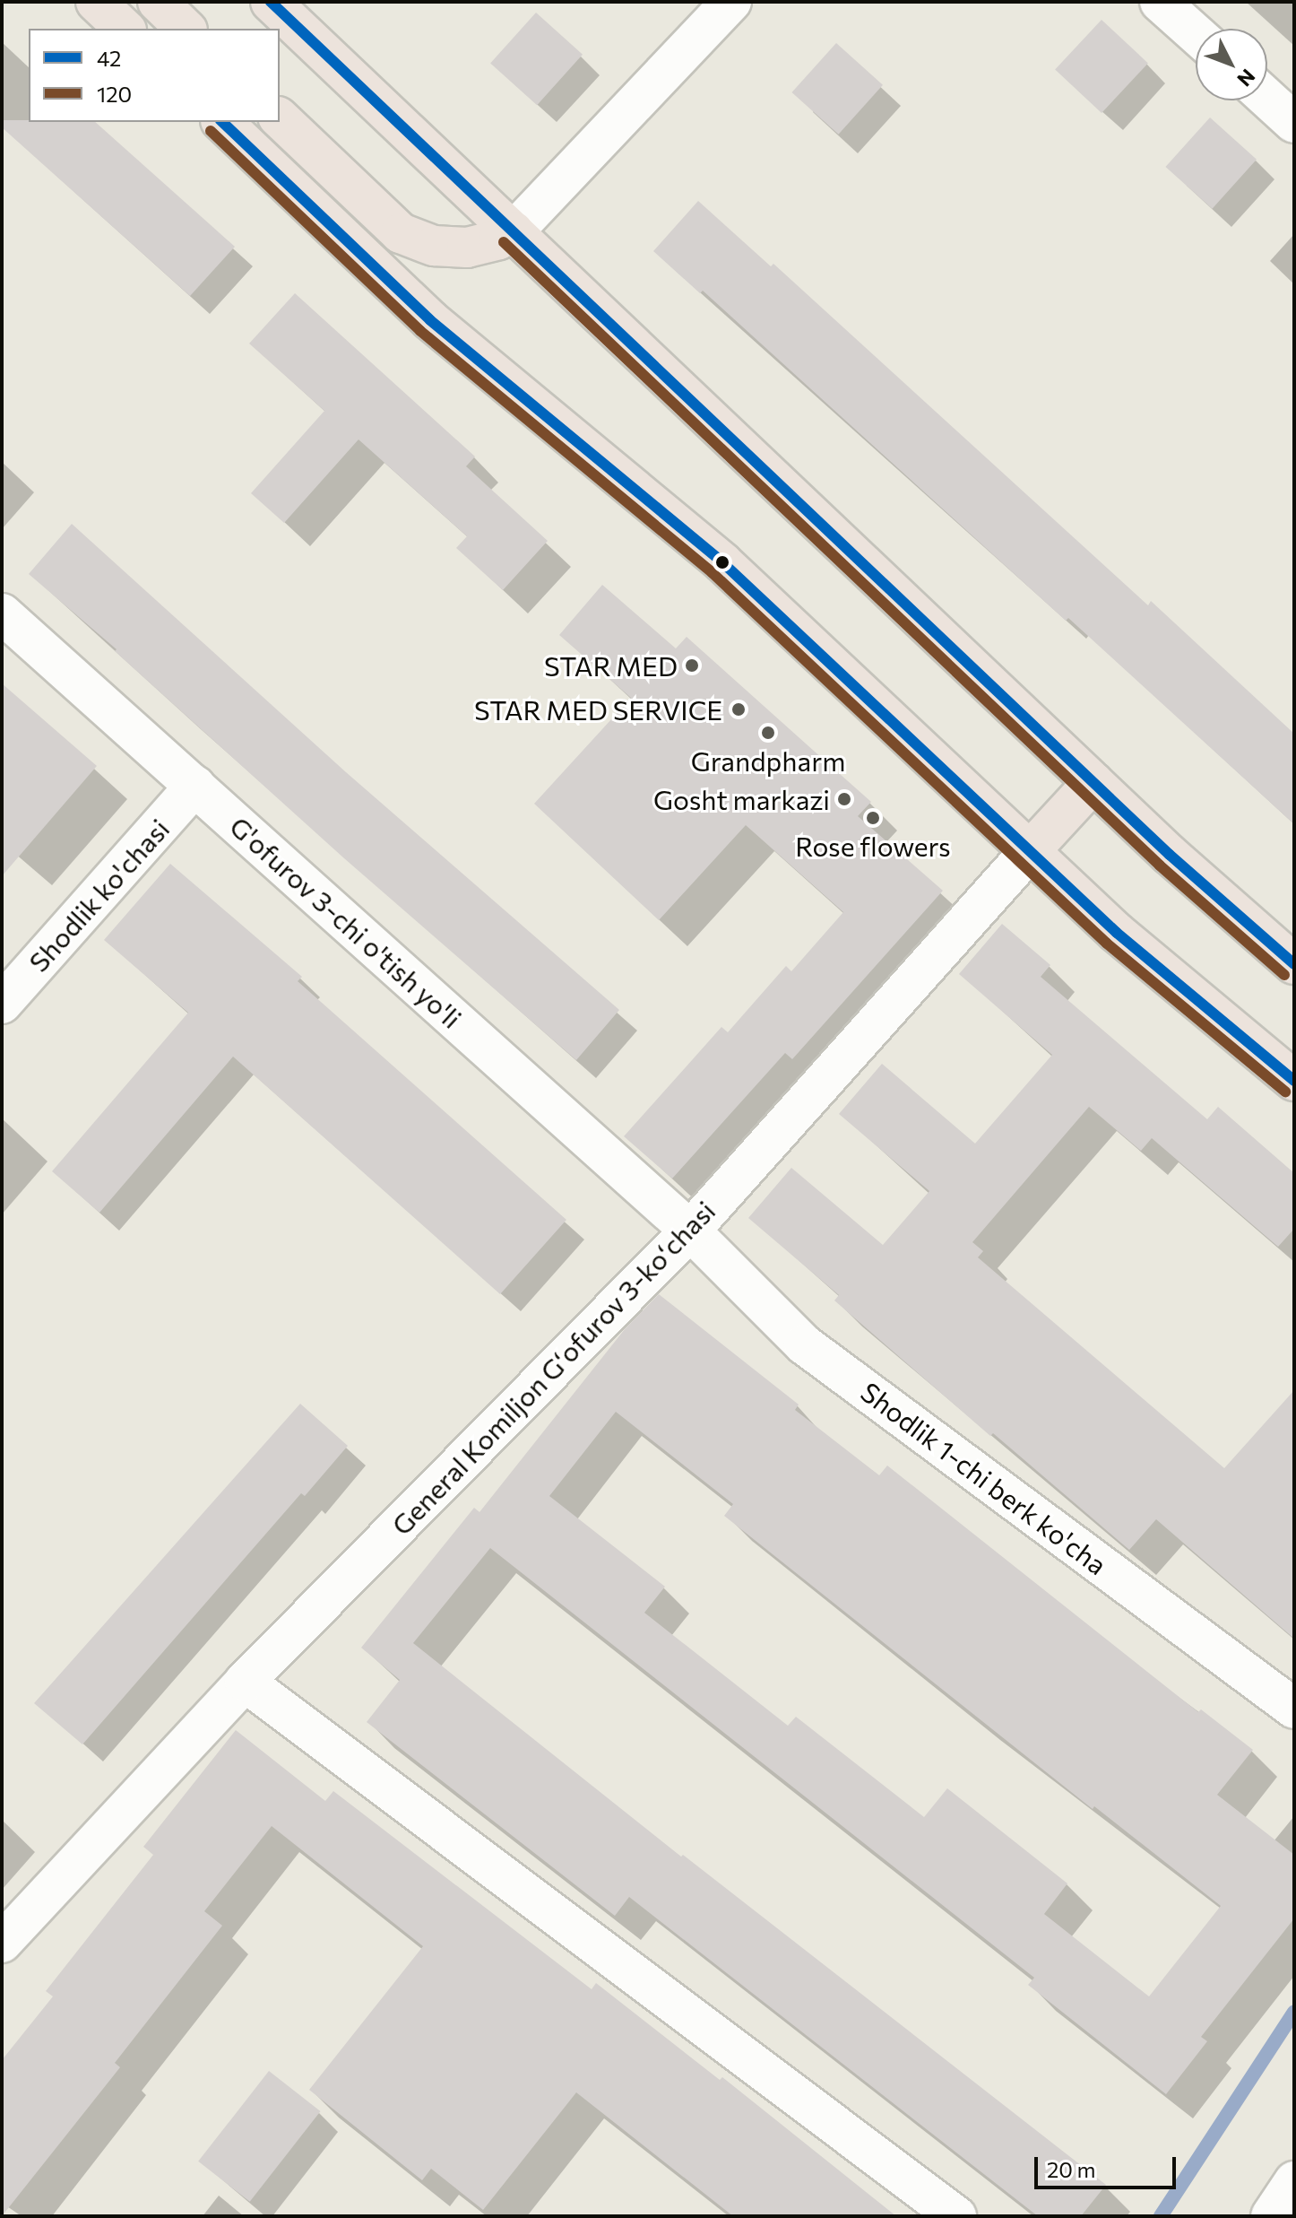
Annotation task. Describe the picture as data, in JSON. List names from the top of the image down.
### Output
{
  "streets": {
    "main road": ["General Komiljon Gʻofurov 3-koʻchasi"],
    "street": ["Shodlik ko'chasi", "G'ofurov 3-chi o'tish yo'li", "Shodlik 1-chi berk ko'cha"]
  },
  "crossings": [
    ["Shodlik ko'chasi", "G'ofurov 3-chi o'tish yo'li"],
    ["G'ofurov 3-chi o'tish yo'li", "General Komiljon Gʻofurov 3-koʻchasi"],
    ["G'ofurov 3-chi o'tish yo'li", "Shodlik 1-chi berk ko'cha"],
    ["General Komiljon Gʻofurov 3-koʻchasi", "Shodlik 1-chi berk ko'cha"]
  ],
  "places": [
    "STAR MED",
    "STAR MED SERVICE",
    "Grandpharm",
    "Gosht markazi",
    "Rose flowers"
  ],
  "lines": ["transit line 42", "transit line 120"],
  "legend": ["42", "120"],
  "scale_bar": "20 m",
  "north": "bottom right"
}
